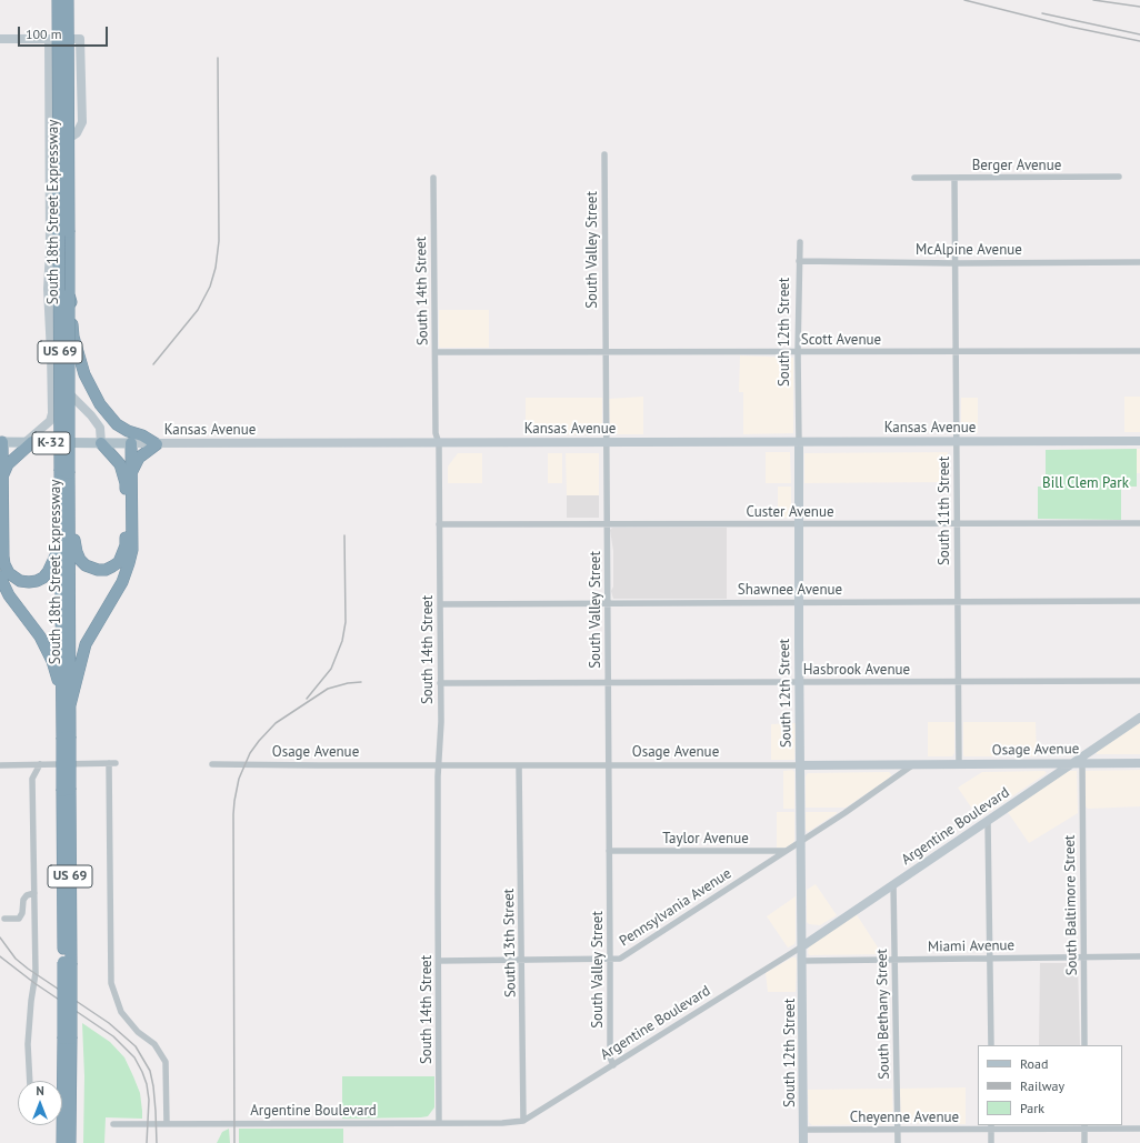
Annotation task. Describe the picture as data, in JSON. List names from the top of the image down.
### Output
{
  "streets": {
    "highway": ["South 18th Street Expressway", "US 69"],
    "main road": ["Kansas Avenue", "K-32"],
    "street": [
      "Berger Avenue",
      "South Valley Street",
      "McAlpine Avenue",
      "South 14th Street",
      "South 12th Street",
      "Scott Avenue",
      "South 11th Street",
      "Custer Avenue",
      "Shawnee Avenue",
      "Hasbrook Avenue",
      "Osage Avenue",
      "Argentine Boulevard",
      "Taylor Avenue",
      "South Baltimore Street",
      "Pennsylvania Avenue",
      "South 13th Street",
      "Miami Avenue",
      "South Bethany Street",
      "Cheyenne Avenue"
    ]
  },
  "crossings": [
    ["Berger Avenue", "South 11th Street"],
    ["South Valley Street", "Scott Avenue"],
    ["South Valley Street", "Kansas Avenue"],
    ["South Valley Street", "Custer Avenue"],
    ["South Valley Street", "Shawnee Avenue"],
    ["South Valley Street", "Hasbrook Avenue"],
    ["South Valley Street", "Osage Avenue"],
    ["South Valley Street", "Argentine Boulevard"],
    ["South Valley Street", "Taylor Avenue"],
    ["South Valley Street", "Pennsylvania Avenue"],
    ["McAlpine Avenue", "South 12th Street"],
    ["McAlpine Avenue", "South 11th Street"],
    ["South 14th Street", "Scott Avenue"],
    ["South 14th Street", "Kansas Avenue"],
    ["South 14th Street", "Custer Avenue"],
    ["South 14th Street", "Shawnee Avenue"],
    ["South 14th Street", "Hasbrook Avenue"],
    ["South 14th Street", "Osage Avenue"],
    ["South 14th Street", "Argentine Boulevard"],
    ["South 14th Street", "Pennsylvania Avenue"],
    ["South 12th Street", "Scott Avenue"],
    ["South 12th Street", "Kansas Avenue"],
    ["South 12th Street", "Custer Avenue"],
    ["South 12th Street", "Shawnee Avenue"],
    ["South 12th Street", "Hasbrook Avenue"],
    ["South 12th Street", "Osage Avenue"],
    ["South 12th Street", "Argentine Boulevard"],
    ["South 12th Street", "Miami Avenue"],
    ["South 12th Street", "Cheyenne Avenue"],
    ["Scott Avenue", "South 11th Street"],
    ["Kansas Avenue", "South 11th Street"],
    ["South 11th Street", "Custer Avenue"],
    ["South 11th Street", "Shawnee Avenue"],
    ["South 11th Street", "Hasbrook Avenue"],
    ["South 11th Street", "Osage Avenue"],
    ["Osage Avenue", "Argentine Boulevard"],
    ["Osage Avenue", "South Baltimore Street"],
    ["Osage Avenue", "South 13th Street"],
    ["Argentine Boulevard", "South 13th Street"],
    ["Argentine Boulevard", "South Bethany Street"],
    ["Taylor Avenue", "Pennsylvania Avenue"],
    ["South Baltimore Street", "Miami Avenue"],
    ["Pennsylvania Avenue", "South 13th Street"],
    ["Miami Avenue", "South Bethany Street"],
    ["South Bethany Street", "Cheyenne Avenue"]
  ],
  "parks": ["Bill Clem Park"],
  "legend": ["Road", "Railway", "Park"],
  "scale_bar": "100 m",
  "north": "top"
}
